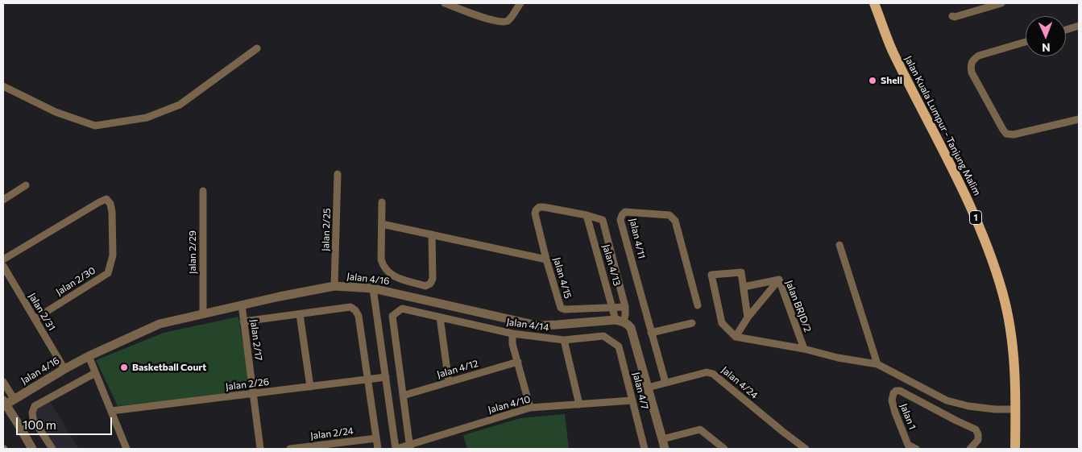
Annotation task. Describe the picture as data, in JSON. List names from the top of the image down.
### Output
{
  "streets": {
    "main road": ["Jalan Kuala Lumpur - Tanjung Malim", "1"],
    "street": [
      "Jalan 2/25",
      "Jalan 4/11",
      "Jalan 2/29",
      "Jalan 4/13",
      "Jalan 4/15",
      "Jalan 4/16",
      "Jalan 2/30",
      "Jalan BRJD/2",
      "Jalan 2/31",
      "Jalan 4/14",
      "Jalan 2/17",
      "Jalan 4/12",
      "Jalan 4/24",
      "Jalan 2/26",
      "Jalan 4/7",
      "Jalan 4/10",
      "Jalan 1",
      "Jalan 2/24"
    ]
  },
  "crossings": [
    ["Jalan 2/25", "Jalan 4/16"],
    ["Jalan 4/11", "Jalan 4/24"],
    ["Jalan 2/29", "Jalan 4/16"],
    ["Jalan 4/13", "Jalan 4/15"],
    ["Jalan 4/13", "Jalan 4/16"],
    ["Jalan 4/16", "Jalan 2/31"],
    ["Jalan 4/16", "Jalan 2/17"],
    ["Jalan 2/30", "Jalan 2/31"],
    ["Jalan 4/14", "Jalan 4/12"],
    ["Jalan 4/14", "Jalan 4/7"],
    ["Jalan 2/17", "Jalan 2/26"],
    ["Jalan 4/7", "Jalan 4/10"]
  ],
  "places": ["Shell", "Basketball Court"],
  "scale_bar": "100 m",
  "north": "bottom"
}
